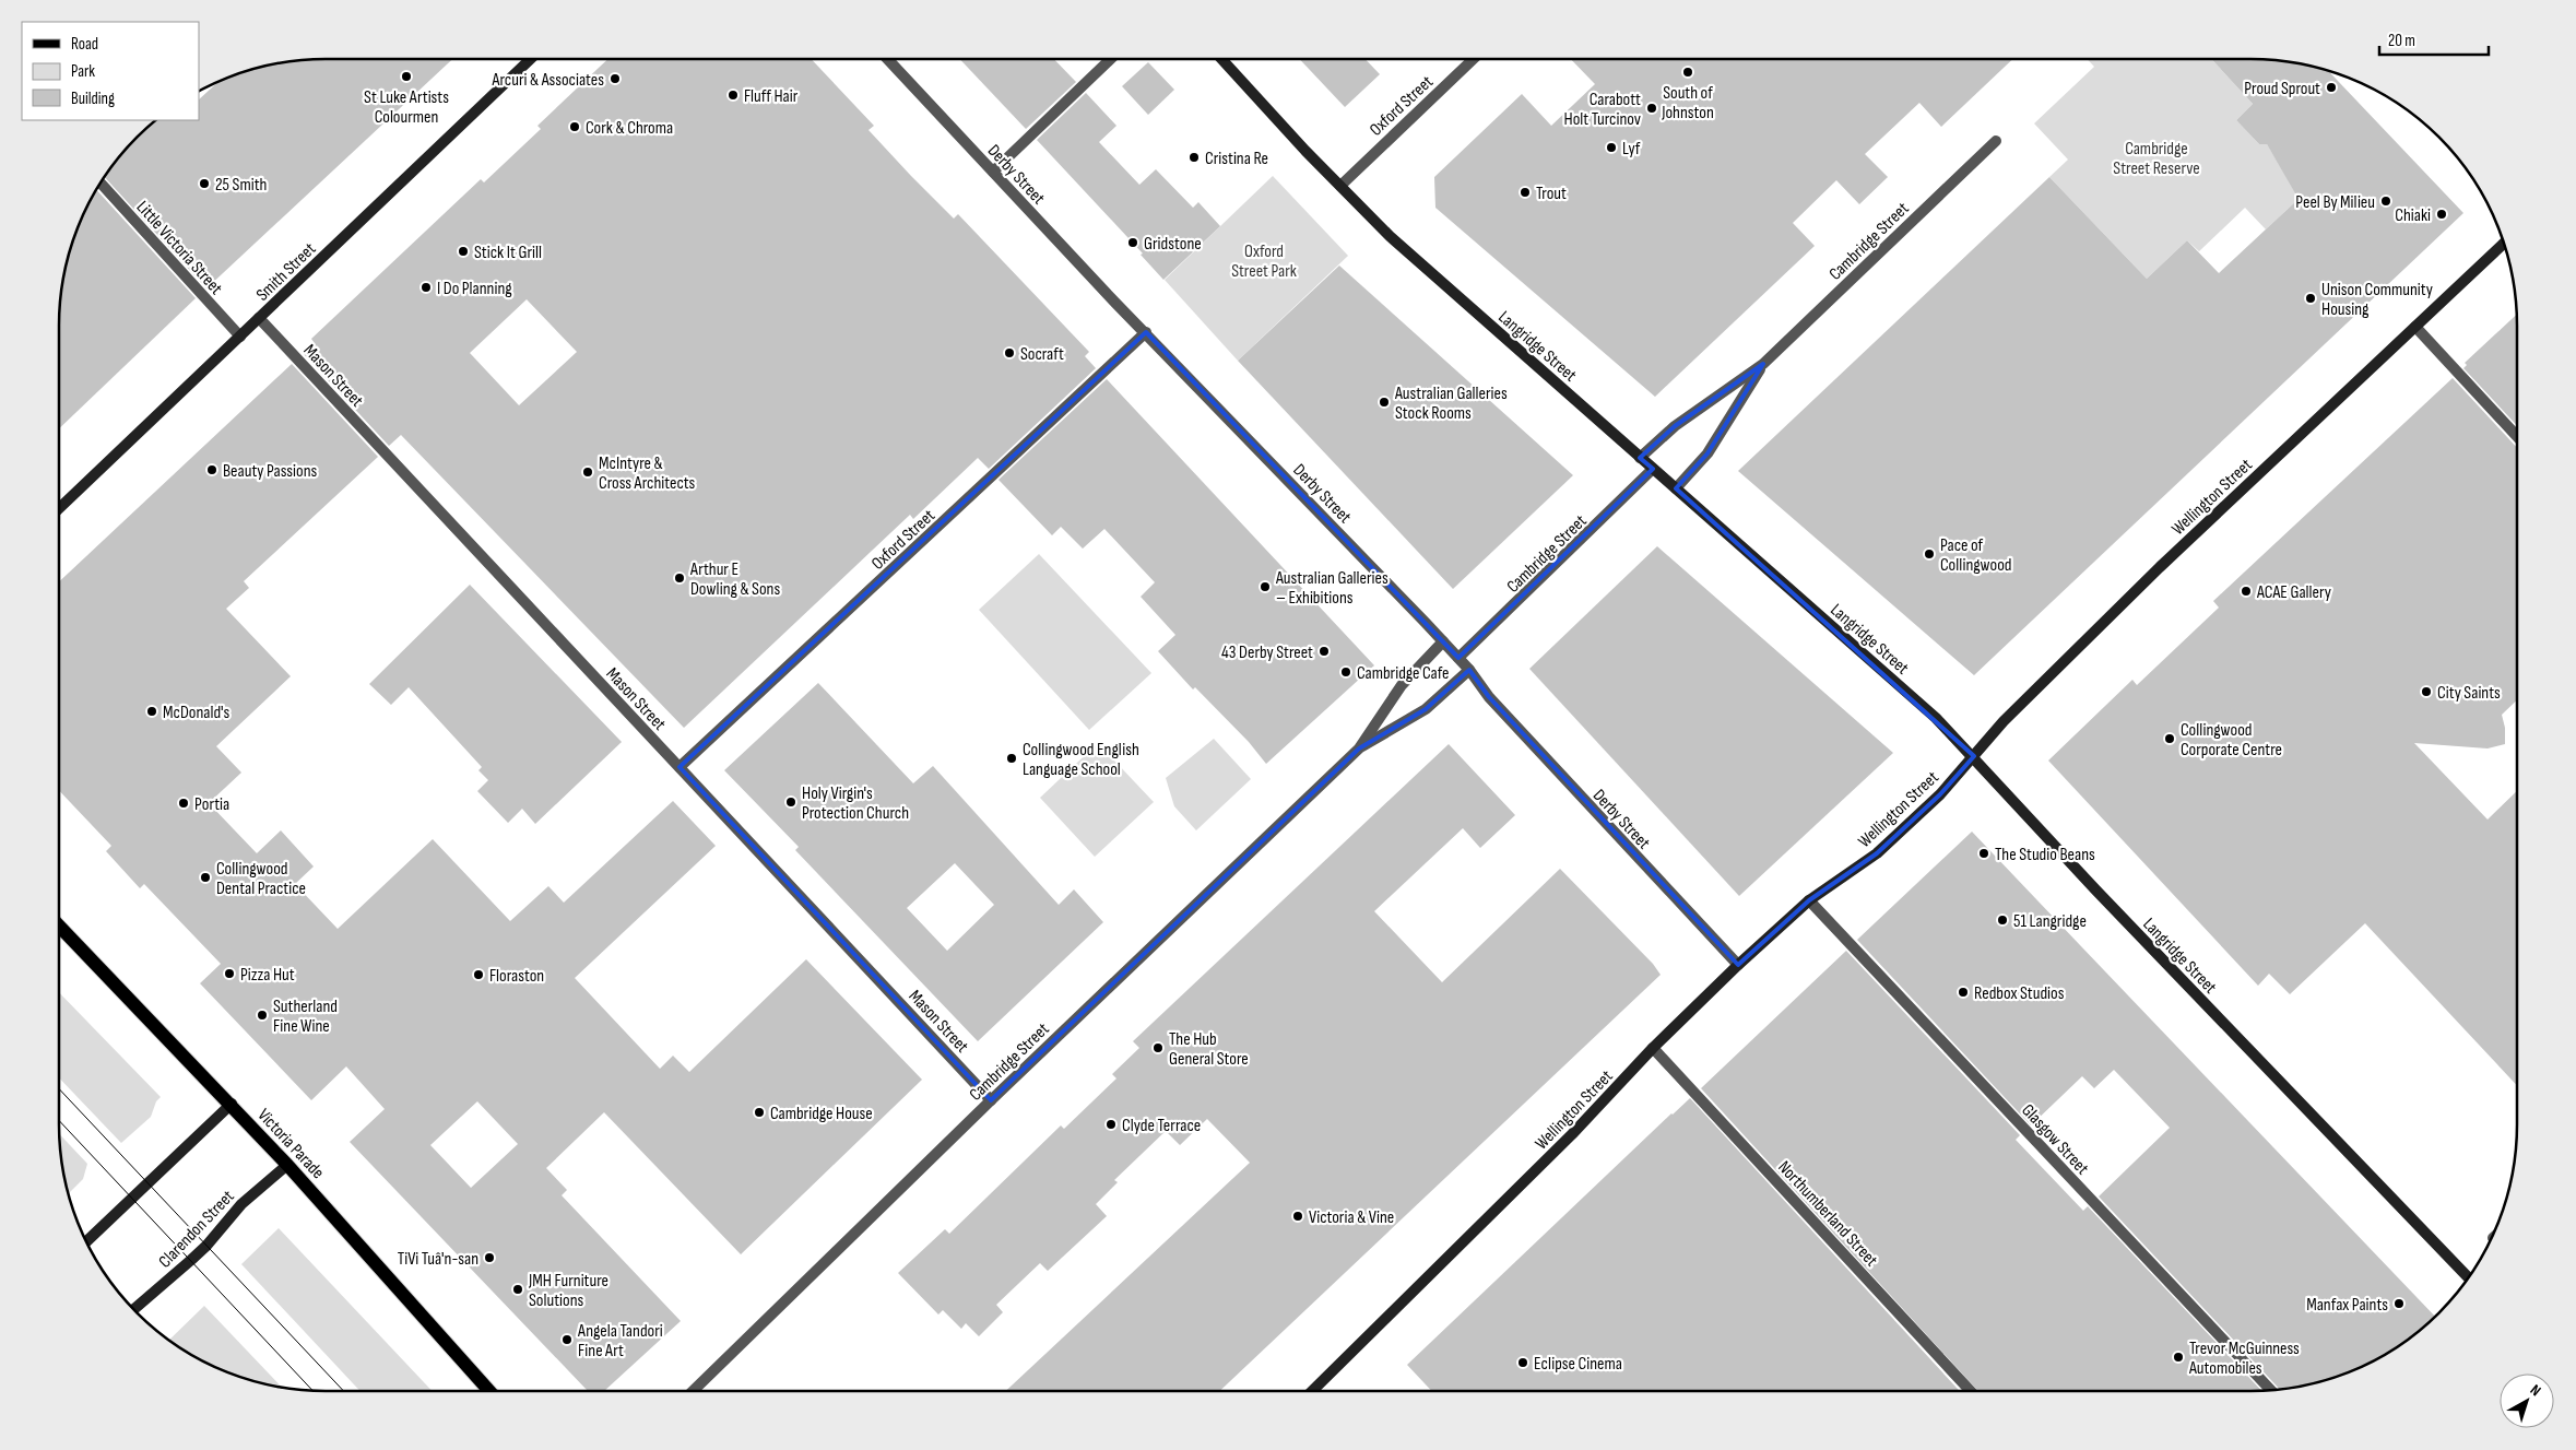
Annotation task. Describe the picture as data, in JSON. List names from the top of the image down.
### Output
{
  "streets": {
    "main road": ["Victoria Parade"],
    "street": [
      "Oxford Street",
      "Derby Street",
      "Cambridge Street",
      "Little Victoria Street",
      "Smith Street",
      "Langridge Street",
      "Mason Street",
      "Wellington Street",
      "Glasgow Street",
      "Northumberland Street",
      "Clarendon Street"
    ]
  },
  "crossings": [
    ["Oxford Street", "Derby Street"],
    ["Oxford Street", "Langridge Street"],
    ["Oxford Street", "Mason Street"],
    ["Derby Street", "Cambridge Street"],
    ["Derby Street", "Wellington Street"],
    ["Cambridge Street", "Langridge Street"],
    ["Cambridge Street", "Mason Street"],
    ["Little Victoria Street", "Smith Street"],
    ["Smith Street", "Mason Street"],
    ["Langridge Street", "Wellington Street"],
    ["Wellington Street", "Glasgow Street"],
    ["Wellington Street", "Northumberland Street"],
    ["Victoria Parade", "Clarendon Street"]
  ],
  "parks": ["Cambridge Street Reserve", "Oxford Street Park"],
  "places": [
    "South of Johnston",
    "St Luke Artists Colourmen",
    "Arcuri & Associates",
    "Proud Sprout",
    "Fluff Hair",
    "Carabott Holt Turcinov",
    "Cork & Chroma",
    "Lyf",
    "Cristina Re",
    "25 Smith",
    "Trout",
    "Peel By Milieu",
    "Chiaki",
    "Gridstone",
    "Stick It Grill",
    "I Do Planning",
    "Unison Community Housing",
    "Socraft",
    "Australian Galleries Stock Rooms",
    "Beauty Passions",
    "McIntyre & Cross Architects",
    "Pace of Collingwood",
    "Arthur E Dowling & Sons",
    "Australian Galleries – Exhibitions",
    "ACAE Gallery",
    "43 Derby Street",
    "Cambridge Cafe",
    "City Saints",
    "McDonald's",
    "Collingwood Corporate Centre",
    "Collingwood English Language School",
    "Holy Virgin's Protection Church",
    "Portia",
    "The Studio Beans",
    "Collingwood Dental Practice",
    "51 Langridge",
    "Pizza Hut",
    "Floraston",
    "Redbox Studios",
    "Sutherland Fine Wine",
    "The Hub General Store",
    "Cambridge House",
    "Clyde Terrace",
    "Victoria & Vine",
    "TiVi Tuâ'n-san",
    "JMH Furniture Solutions",
    "Manfax Paints",
    "Angela Tandori Fine Art",
    "Trevor McGuinness Automobiles",
    "Eclipse Cinema"
  ],
  "legend": ["Road", "Park", "Building"],
  "scale_bar": "20 m",
  "north": "top right"
}
